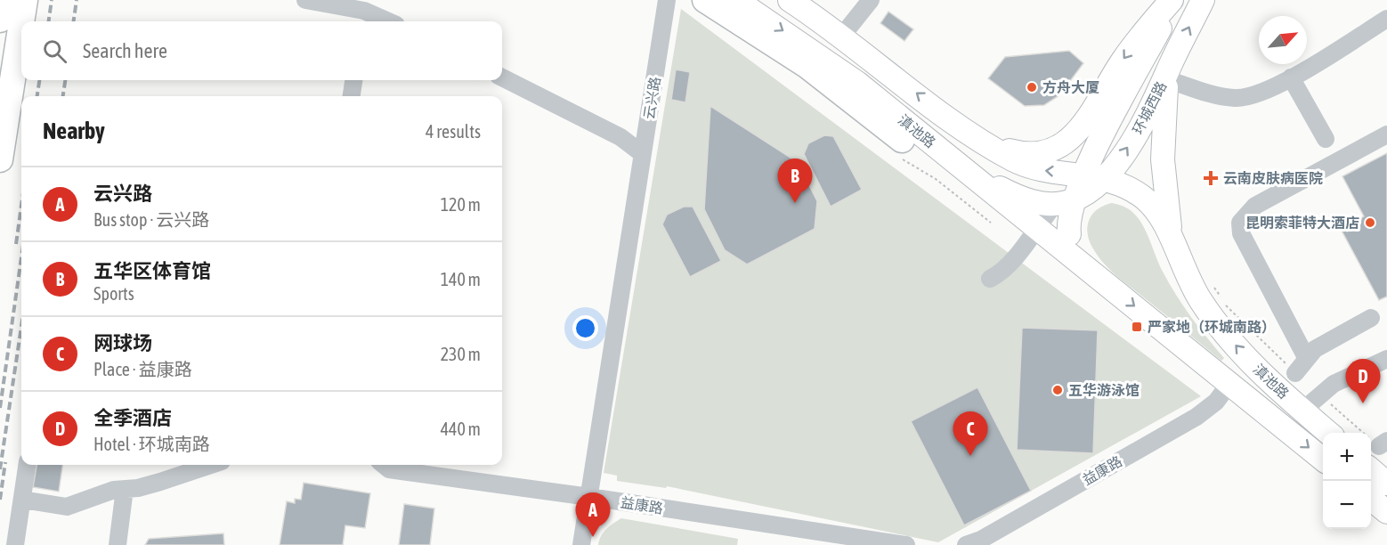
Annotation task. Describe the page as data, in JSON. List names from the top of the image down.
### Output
{
  "streets": {
    "main road": ["环城西路", "滇池路"],
    "street": ["云兴路", "益康路"]
  },
  "crossings": [
    ["云兴路", "益康路"],
    ["环城西路", "滇池路"],
    ["滇池路", "益康路"]
  ],
  "places": {
    "other": ["方舟大厦", "昆明索菲特大酒店", "五华游泳馆"],
    "health": ["云南皮肤病医院"],
    "transit": ["严家地（环城南路）"]
  },
  "north": "top right",
  "page": {
    "search": "Search here",
    "heading": ["Nearby", "4 results"],
    "pins": [
      "B",
      "D",
      "C",
      "A"
    ],
    "list": [
      {
        "mark": "A",
        "name": "云兴路",
        "note": "Bus stop · 云兴路",
        "value": "120 m"
      },
      {
        "mark": "B",
        "name": "五华区体育馆",
        "note": "Sports",
        "value": "140 m"
      },
      {
        "mark": "C",
        "name": "网球场",
        "note": "Place · 益康路",
        "value": "230 m"
      },
      {
        "mark": "D",
        "name": "全季酒店",
        "note": "Hotel · 环城南路",
        "value": "440 m"
      }
    ],
    "map_buttons": ["+", "−"]
  }
}
